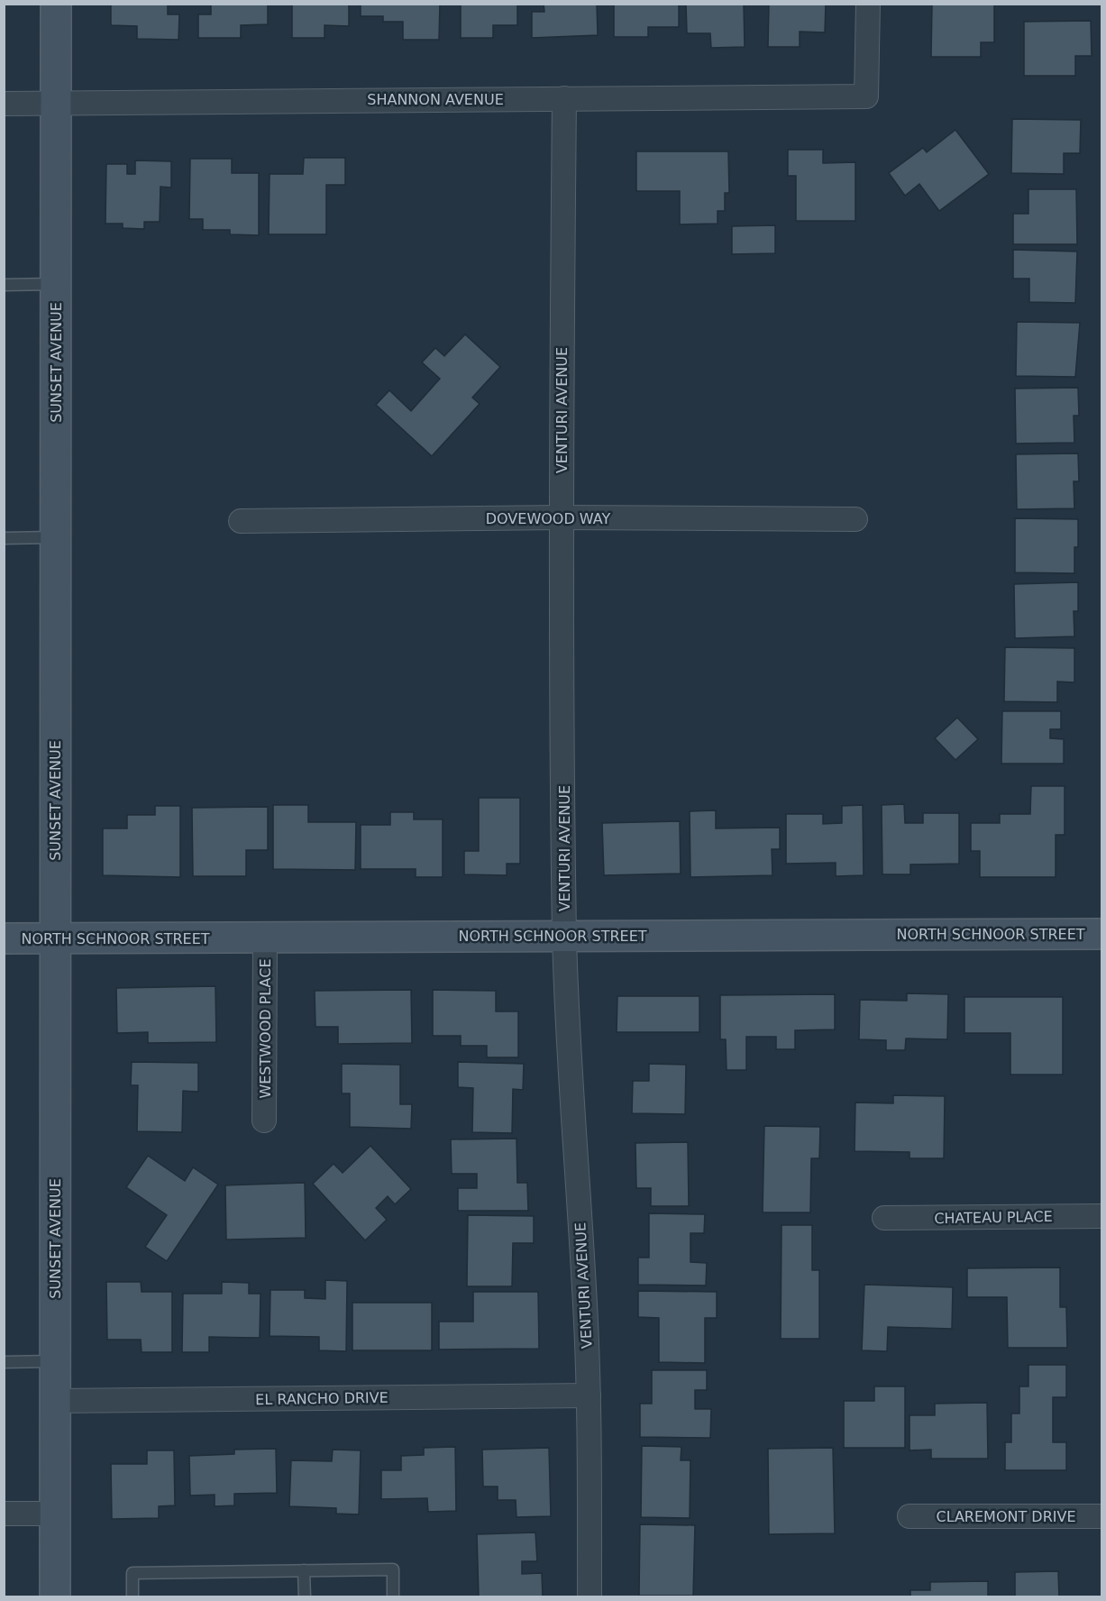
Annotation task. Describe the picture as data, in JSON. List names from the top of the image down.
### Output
{
  "streets": {
    "main road": ["SUNSET AVENUE", "NORTH SCHNOOR STREET"],
    "street": [
      "SHANNON AVENUE",
      "VENTURI AVENUE",
      "DOVEWOOD WAY",
      "WESTWOOD PLACE",
      "CHATEAU PLACE",
      "EL RANCHO DRIVE",
      "CLAREMONT DRIVE"
    ]
  },
  "crossings": [
    ["SHANNON AVENUE", "SUNSET AVENUE"],
    ["SHANNON AVENUE", "VENTURI AVENUE"],
    ["SUNSET AVENUE", "NORTH SCHNOOR STREET"],
    ["SUNSET AVENUE", "EL RANCHO DRIVE"],
    ["VENTURI AVENUE", "DOVEWOOD WAY"],
    ["VENTURI AVENUE", "NORTH SCHNOOR STREET"],
    ["VENTURI AVENUE", "EL RANCHO DRIVE"],
    ["NORTH SCHNOOR STREET", "WESTWOOD PLACE"]
  ]
}
